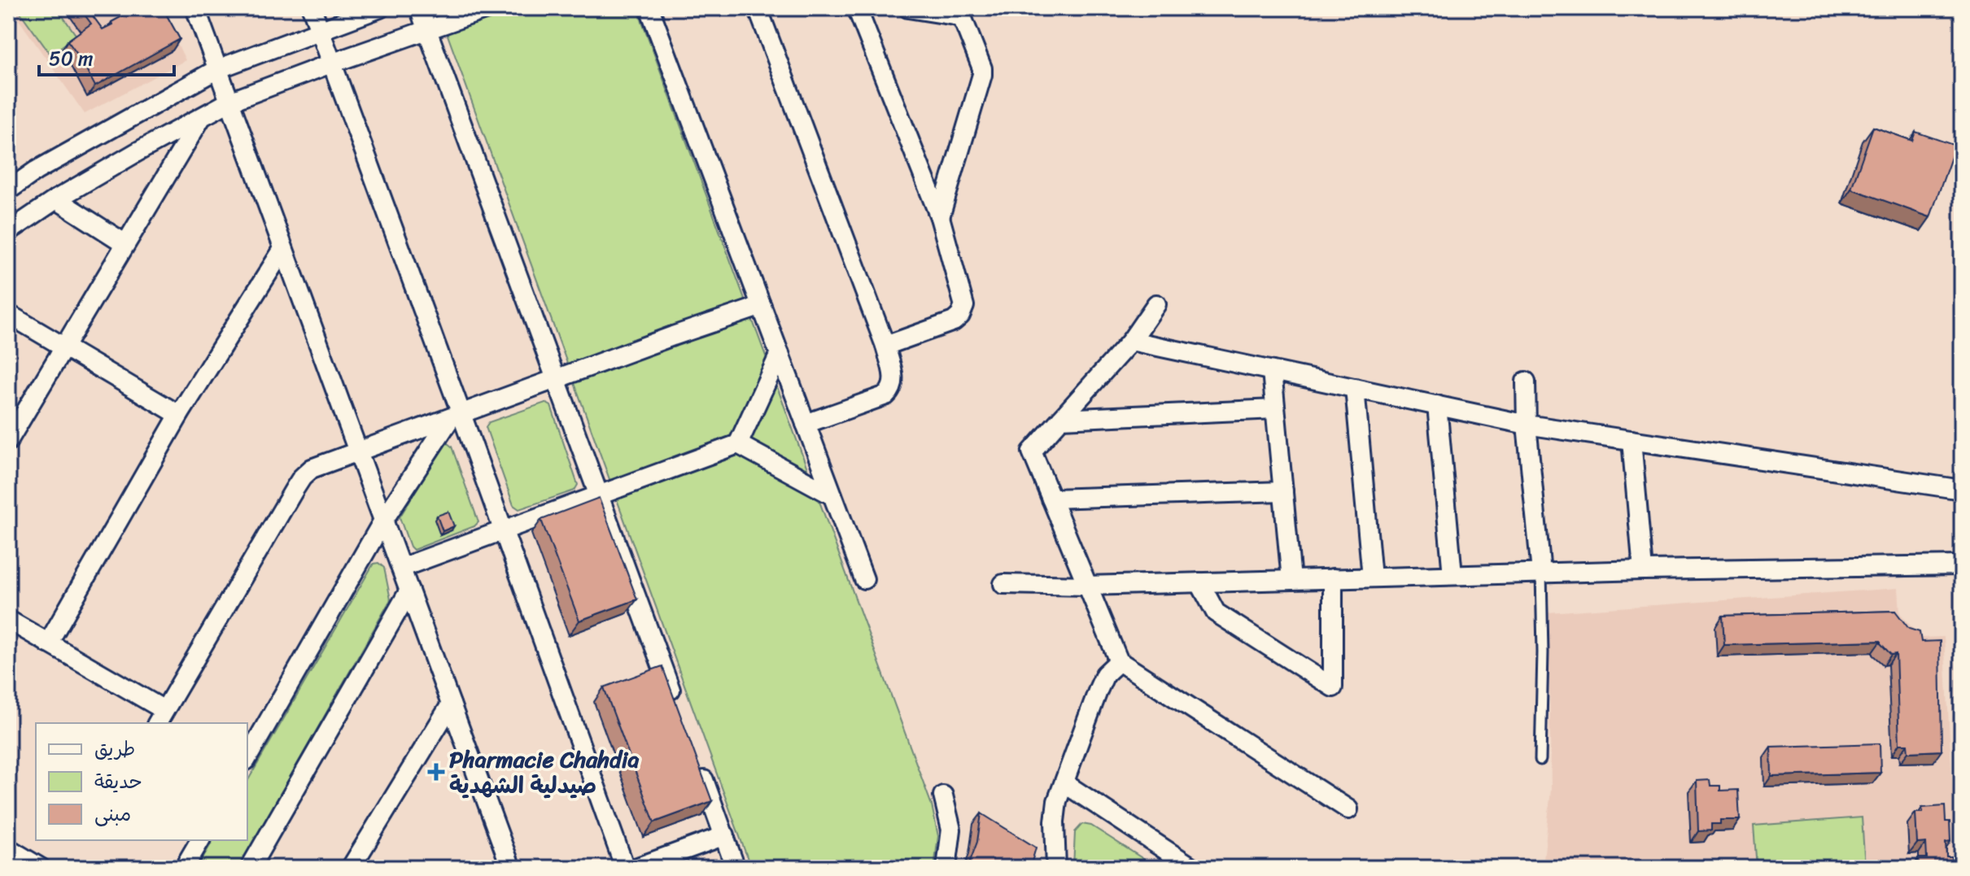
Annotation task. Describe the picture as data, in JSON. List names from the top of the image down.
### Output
{
  "places": {
    "health": ["Pharmacie Chahdia صيدلية الشهدية"]
  },
  "legend": ["طريق", "حديقة", "مبنى"],
  "scale_bar": "50 m"
}
